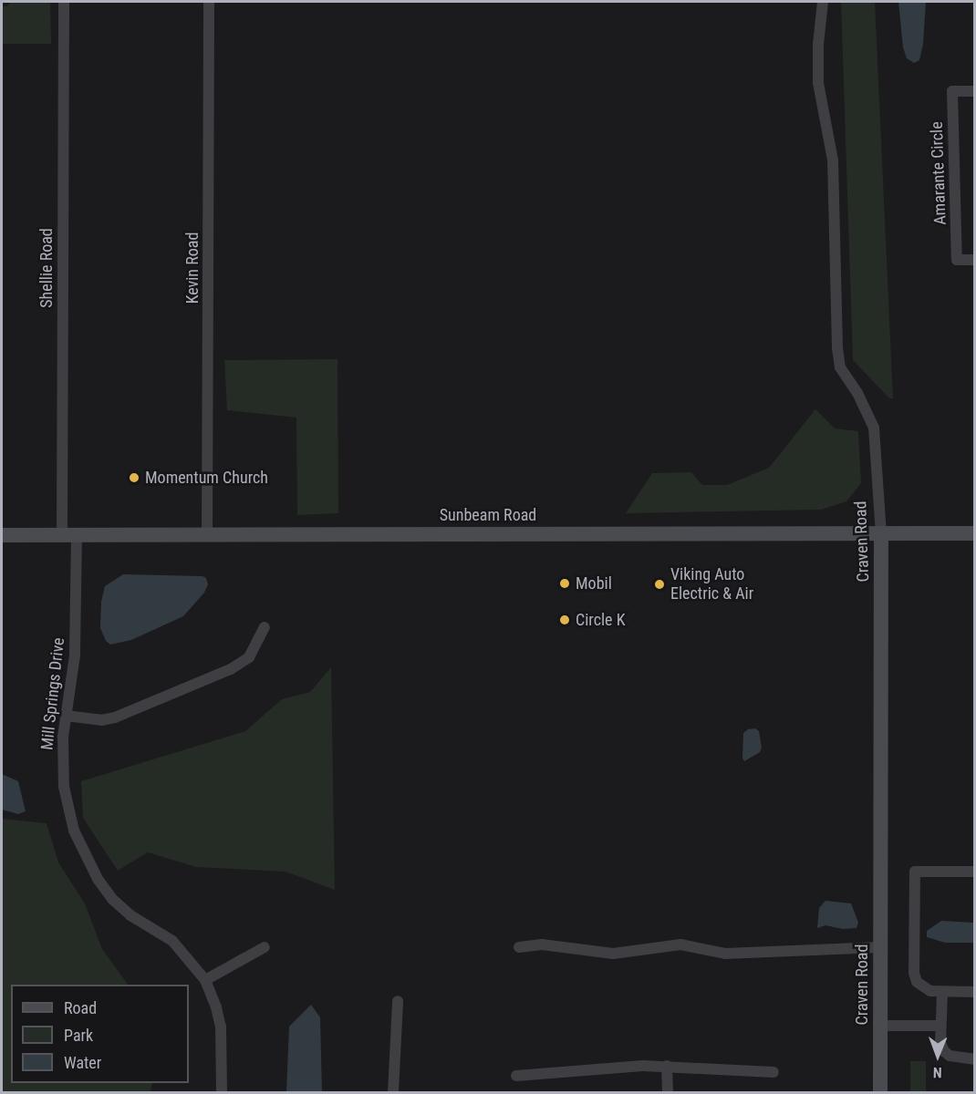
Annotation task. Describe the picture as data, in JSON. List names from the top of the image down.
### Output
{
  "streets": {
    "street": [
      "Amarante Circle",
      "Shellie Road",
      "Kevin Road",
      "Sunbeam Road",
      "Craven Road",
      "Mill Springs Drive"
    ]
  },
  "crossings": [
    ["Shellie Road", "Sunbeam Road"],
    ["Shellie Road", "Mill Springs Drive"],
    ["Kevin Road", "Sunbeam Road"],
    ["Sunbeam Road", "Craven Road"],
    ["Sunbeam Road", "Mill Springs Drive"]
  ],
  "places": [
    "Momentum Church",
    "Mobil",
    "Viking Auto Electric & Air",
    "Circle K"
  ],
  "legend": ["Road", "Park", "Water"],
  "north": "bottom"
}
